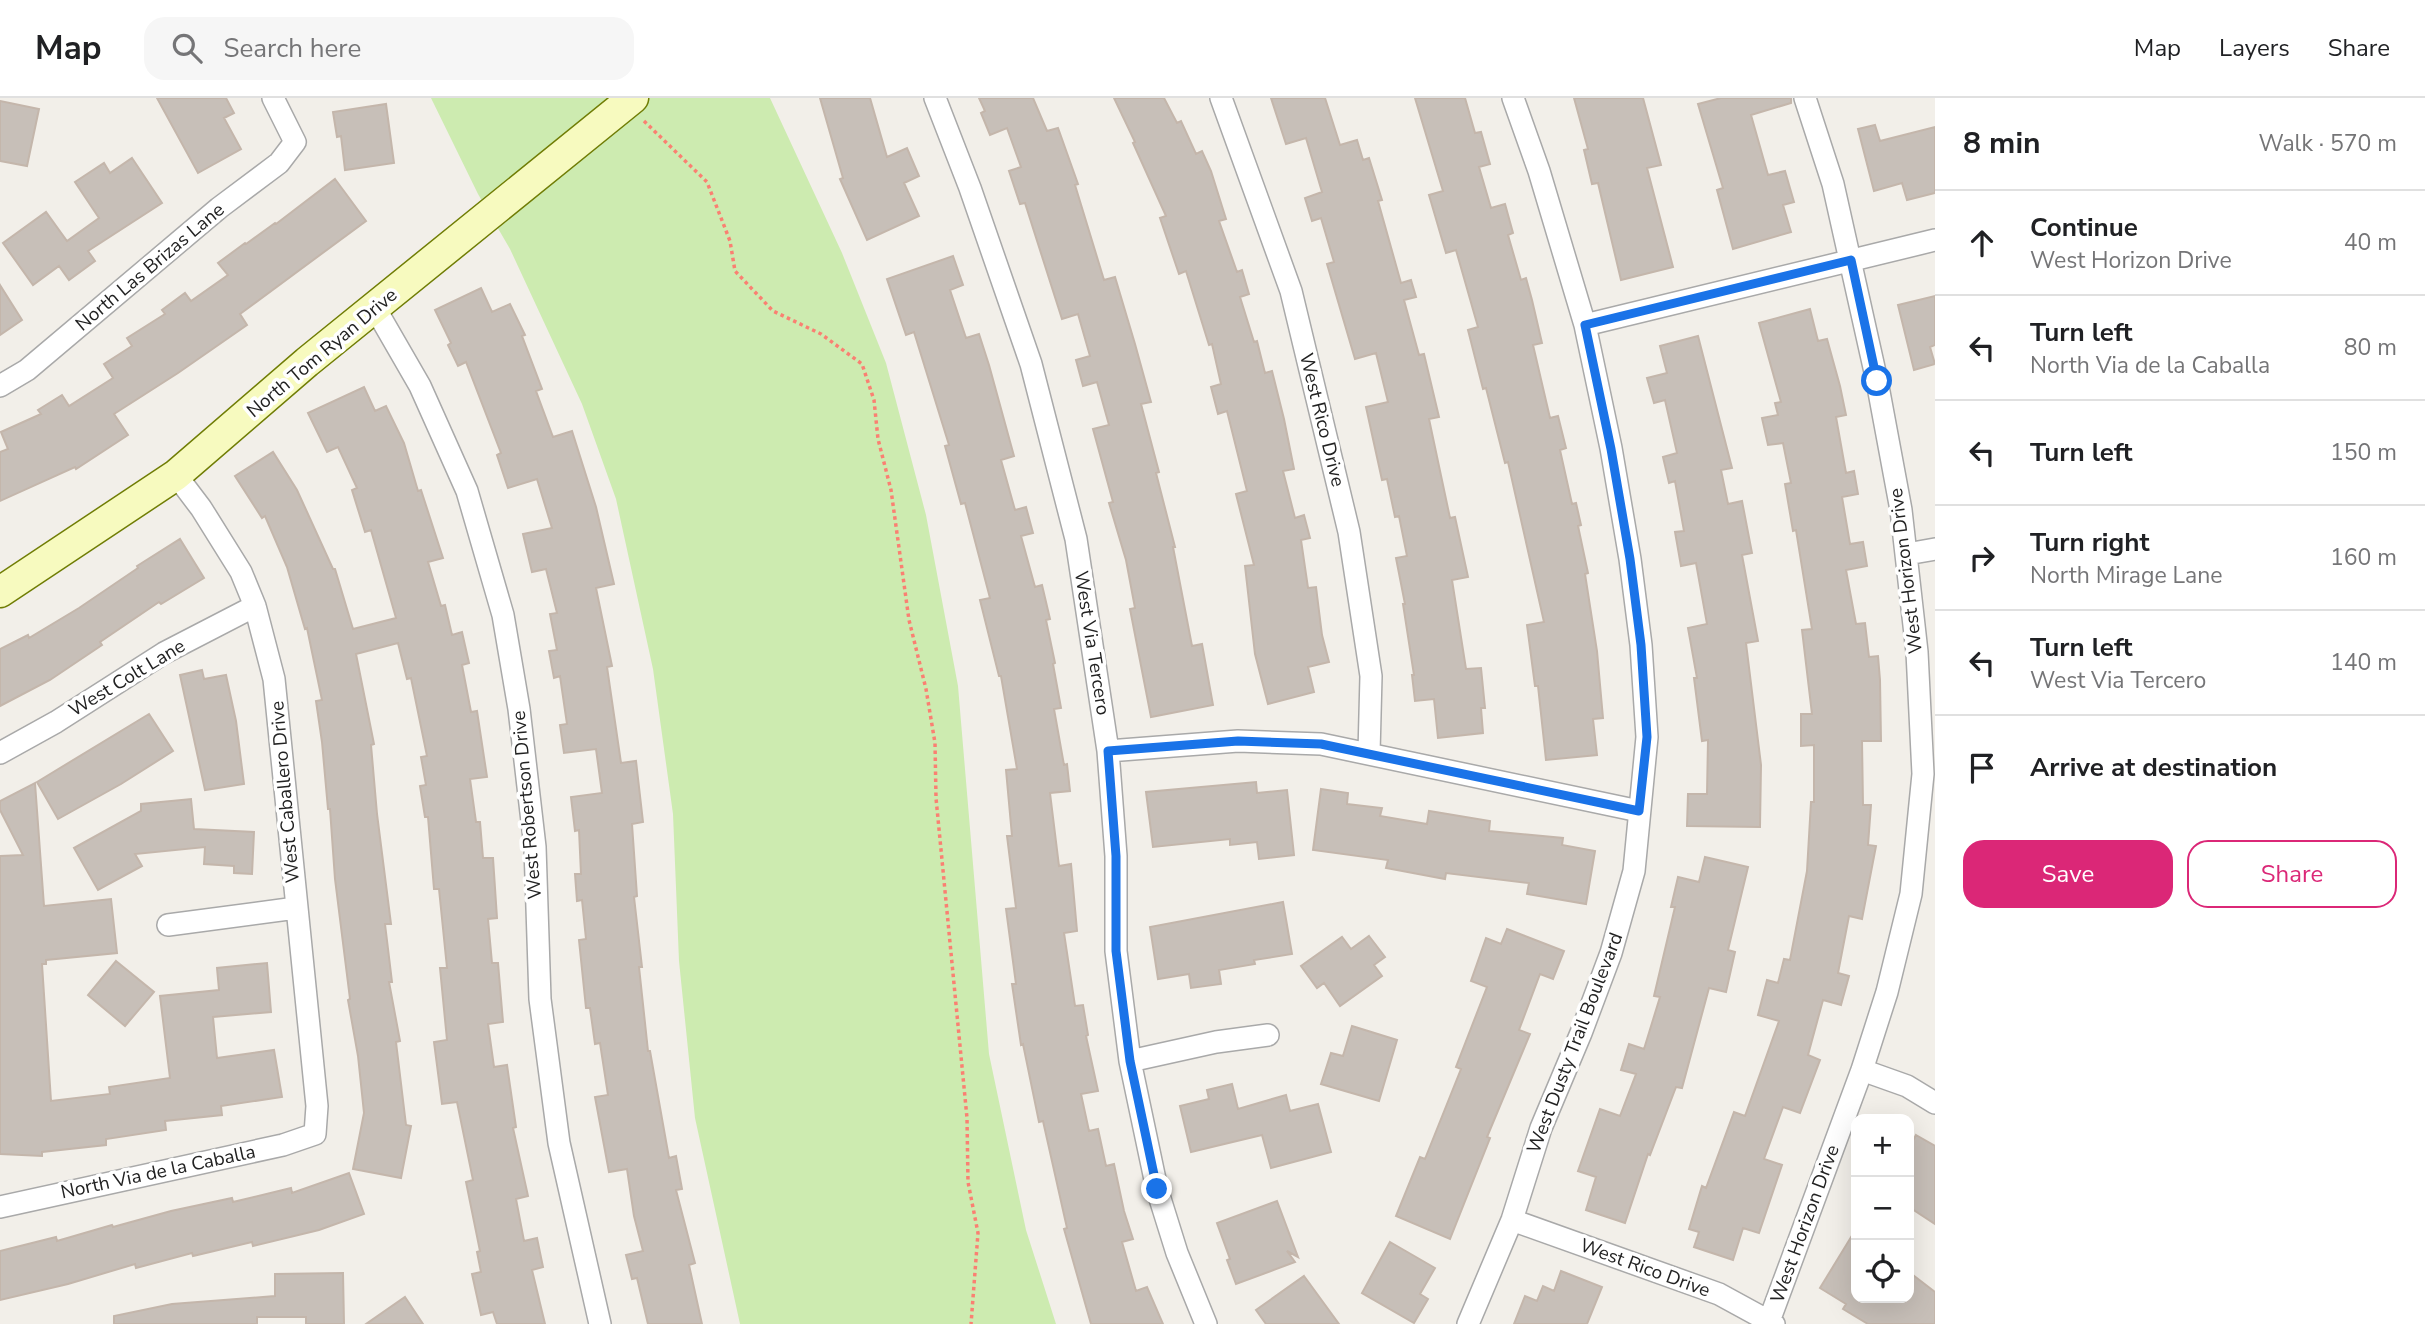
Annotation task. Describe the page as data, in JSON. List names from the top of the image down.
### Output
{
  "streets": {
    "street": [
      "North Las Brizas Lane",
      "North Tom Ryan Drive",
      "West Rico Drive",
      "West Horizon Drive",
      "West Via Tercero",
      "West Colt Lane",
      "West Caballero Drive",
      "West Robertson Drive",
      "West Dusty Trail Boulevard",
      "North Via de la Caballa"
    ]
  },
  "crossings": [
    ["North Tom Ryan Drive", "West Caballero Drive"],
    ["North Tom Ryan Drive", "West Robertson Drive"],
    ["West Rico Drive", "West Horizon Drive"],
    ["West Rico Drive", "West Dusty Trail Boulevard"],
    ["West Colt Lane", "West Caballero Drive"],
    ["West Caballero Drive", "North Via de la Caballa"]
  ],
  "page": {
    "header": "Map",
    "search": "Search here",
    "nav": ["Map", "Layers", "Share"],
    "heading": ["8 min", "Walk · 570 m"],
    "list": [
      ["Continue", "West Horizon Drive", "40 m"],
      ["Turn left", "North Via de la Caballa", "80 m"],
      ["Turn left", "150 m"],
      ["Turn right", "North Mirage Lane", "160 m"],
      ["Turn left", "West Via Tercero", "140 m"],
      "Arrive at destination"
    ],
    "buttons": ["Save", "Share"],
    "map_buttons": ["+", "−"]
  }
}
